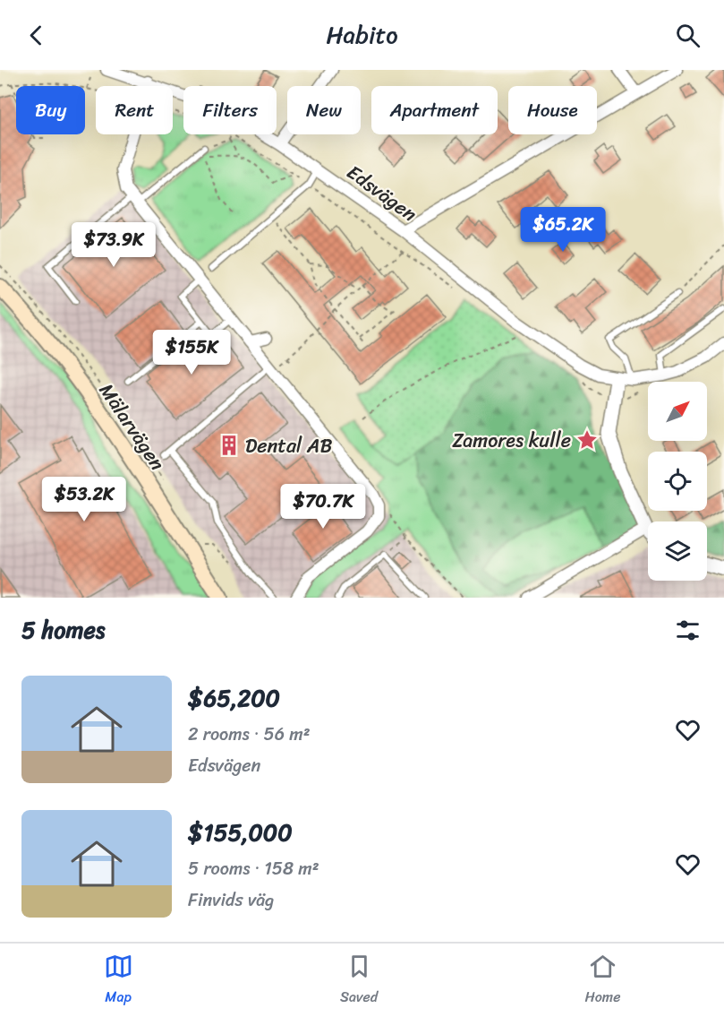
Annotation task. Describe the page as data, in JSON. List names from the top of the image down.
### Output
{
  "streets": {
    "main road": ["Mälarvägen"],
    "street": ["Edsvägen"]
  },
  "places": {
    "place": ["Zamores kulle"],
    "building": ["Dental AB"]
  },
  "north": "top right",
  "page": {
    "header": "Habito",
    "chip": [
      "Buy",
      "Rent",
      "Filters",
      "New",
      "Apartment",
      "House"
    ],
    "price": [
      "$65.2K",
      "$73.9K",
      "$155K",
      "$53.2K",
      "$70.7K"
    ],
    "heading": "5 homes",
    "list": [
      {
        "name": "$65,200",
        "note": "2 rooms · 56 m² · Edsvägen"
      },
      {
        "name": "$155,000",
        "note": "5 rooms · 158 m² · Finvids väg"
      }
    ],
    "tabs": ["Map", "Saved", "Home"]
  }
}
